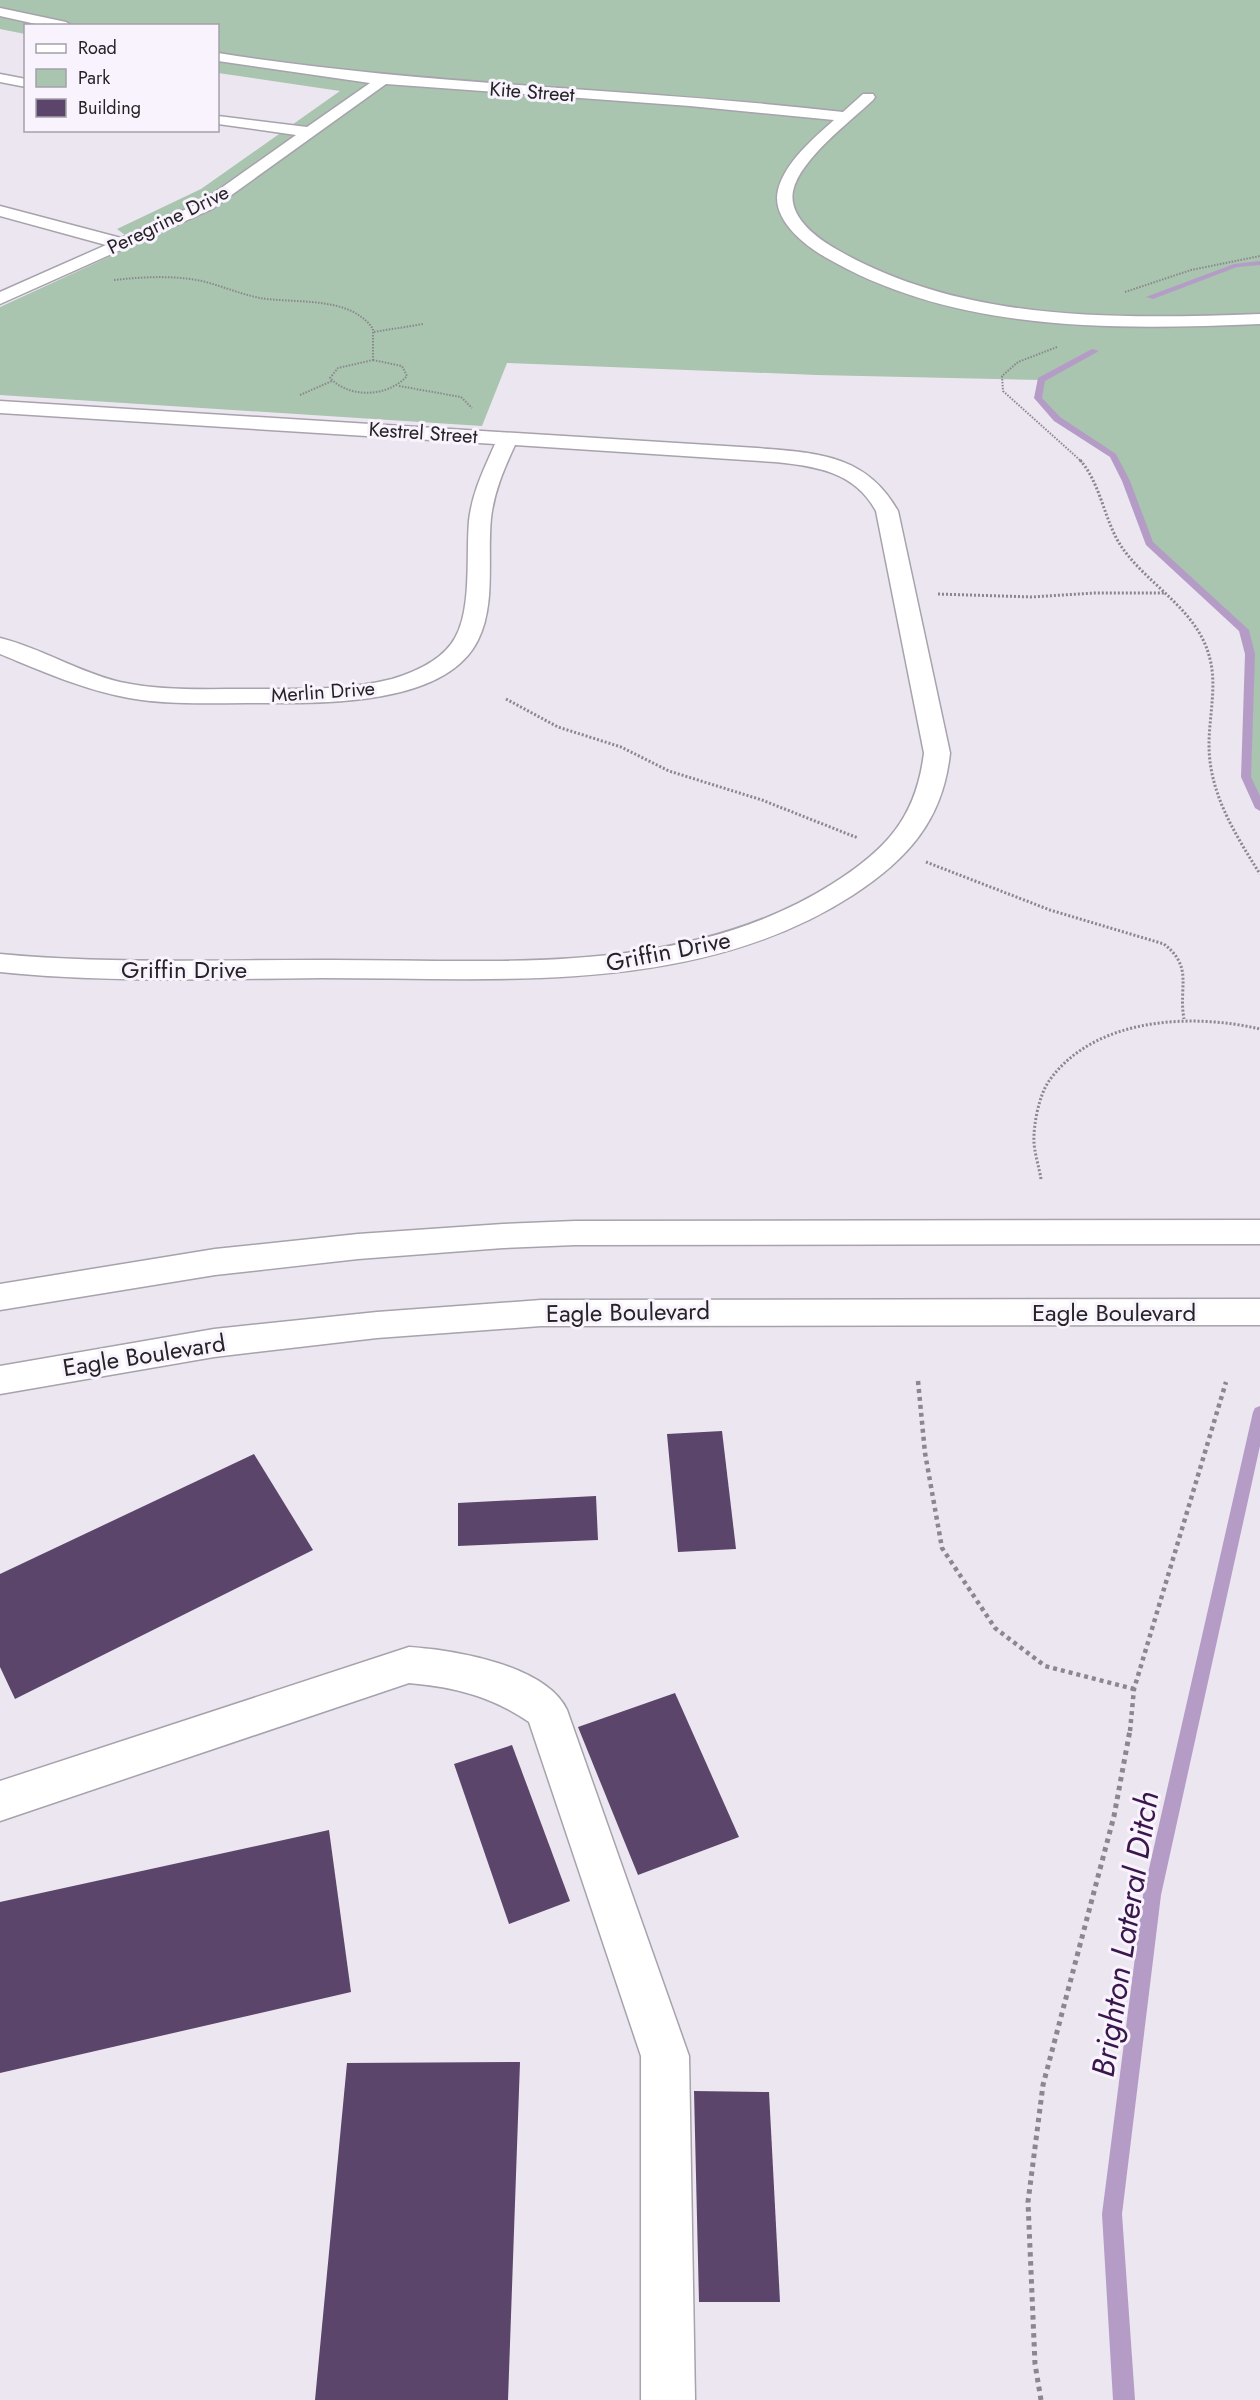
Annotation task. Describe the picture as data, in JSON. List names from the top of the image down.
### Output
{
  "streets": {
    "street": [
      "Kite Street",
      "Peregrine Drive",
      "Kestrel Street",
      "Merlin Drive",
      "Griffin Drive",
      "Eagle Boulevard"
    ]
  },
  "crossings": [
    ["Kite Street", "Peregrine Drive"],
    ["Kestrel Street", "Merlin Drive"],
    ["Kestrel Street", "Griffin Drive"]
  ],
  "water": ["Brighton Lateral Ditch"],
  "legend": ["Road", "Park", "Building"]
}
